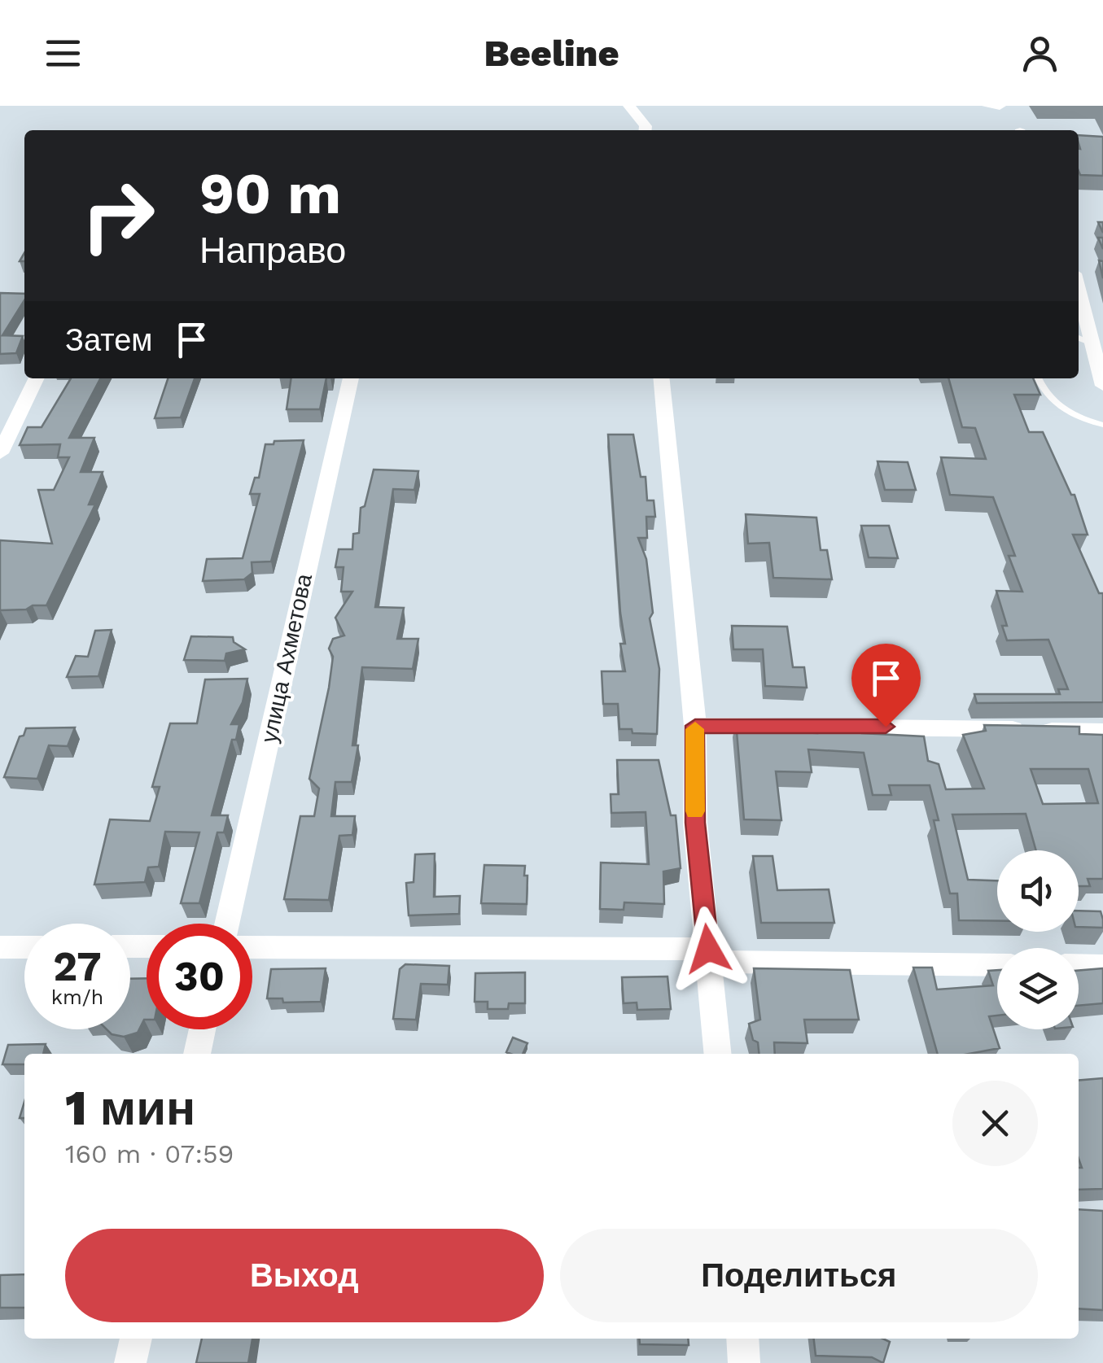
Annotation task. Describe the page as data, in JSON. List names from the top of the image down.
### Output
{
  "streets": {
    "street": ["улица Ахметова"]
  },
  "page": {
    "header": "Beeline",
    "turn": ["90 m", "Направо"],
    "then": "Затем",
    "speed": "27 km/h",
    "limit": "30",
    "heading": ["1 мин", "160 m · 07:59"],
    "buttons": ["Выход", "Поделиться"]
  }
}
